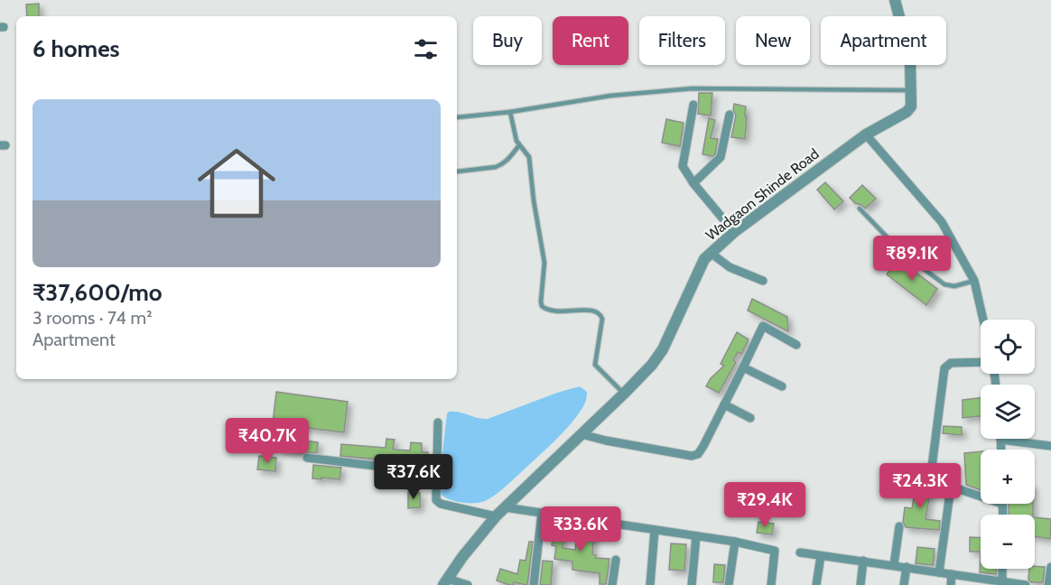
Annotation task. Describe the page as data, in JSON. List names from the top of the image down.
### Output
{
  "streets": {
    "street": ["Wadgaon Shinde Road"]
  },
  "page": {
    "chip": [
      "Buy",
      "Rent",
      "Filters",
      "New",
      "Apartment"
    ],
    "heading": "6 homes",
    "list": [
      {
        "name": "₹37,600/mo",
        "note": "3 rooms · 74 m² · Apartment"
      }
    ],
    "price": [
      "₹89.1K",
      "₹40.7K",
      "₹37.6K",
      "₹24.3K",
      "₹29.4K",
      "₹33.6K"
    ],
    "map_buttons": ["+", "−"]
  }
}
